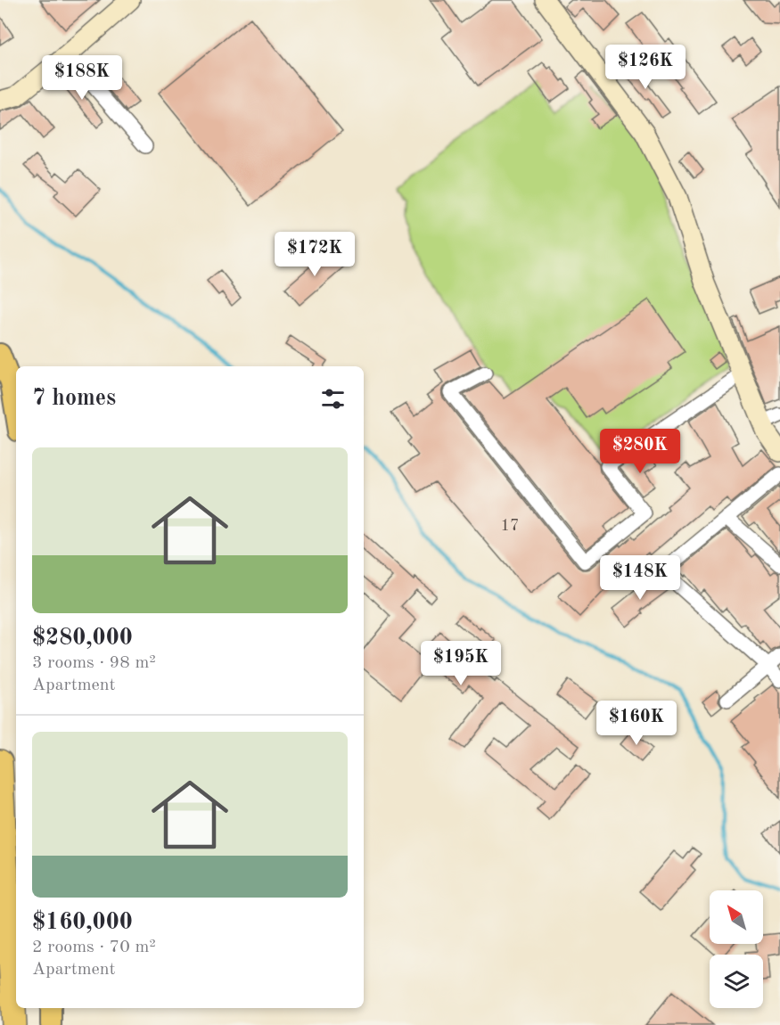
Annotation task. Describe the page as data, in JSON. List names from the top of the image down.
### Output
{
  "house_numbers": ["17"],
  "north": "top left",
  "page": {
    "price": [
      "$126K",
      "$188K",
      "$172K",
      "$280K",
      "$148K",
      "$195K",
      "$160K"
    ],
    "heading": "7 homes",
    "list": [
      {
        "name": "$280,000",
        "note": "3 rooms · 98 m² · Apartment"
      },
      {
        "name": "$160,000",
        "note": "2 rooms · 70 m² · Apartment"
      }
    ]
  }
}
